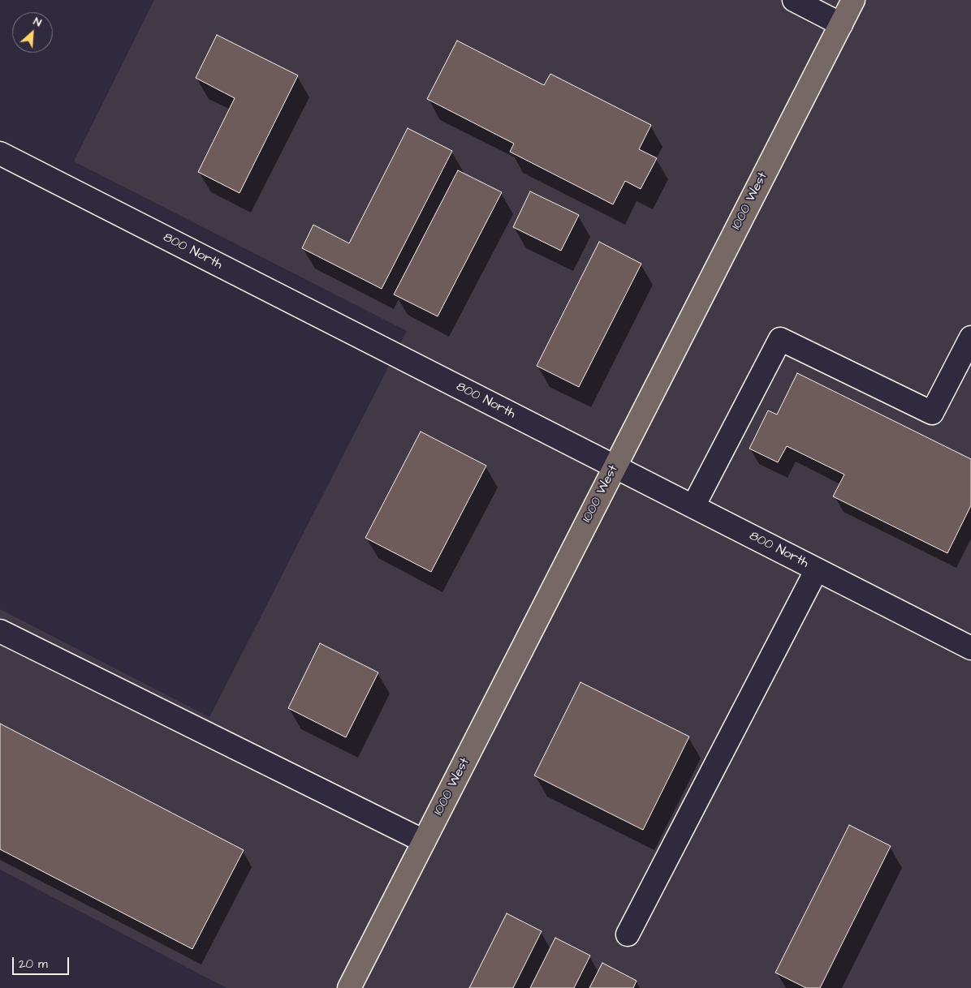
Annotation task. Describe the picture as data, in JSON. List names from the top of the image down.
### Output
{
  "streets": {
    "main road": ["1000 West"],
    "street": ["800 North"]
  },
  "crossings": [
    ["1000 West", "800 North"]
  ],
  "scale_bar": "20 m",
  "north": "top right"
}
